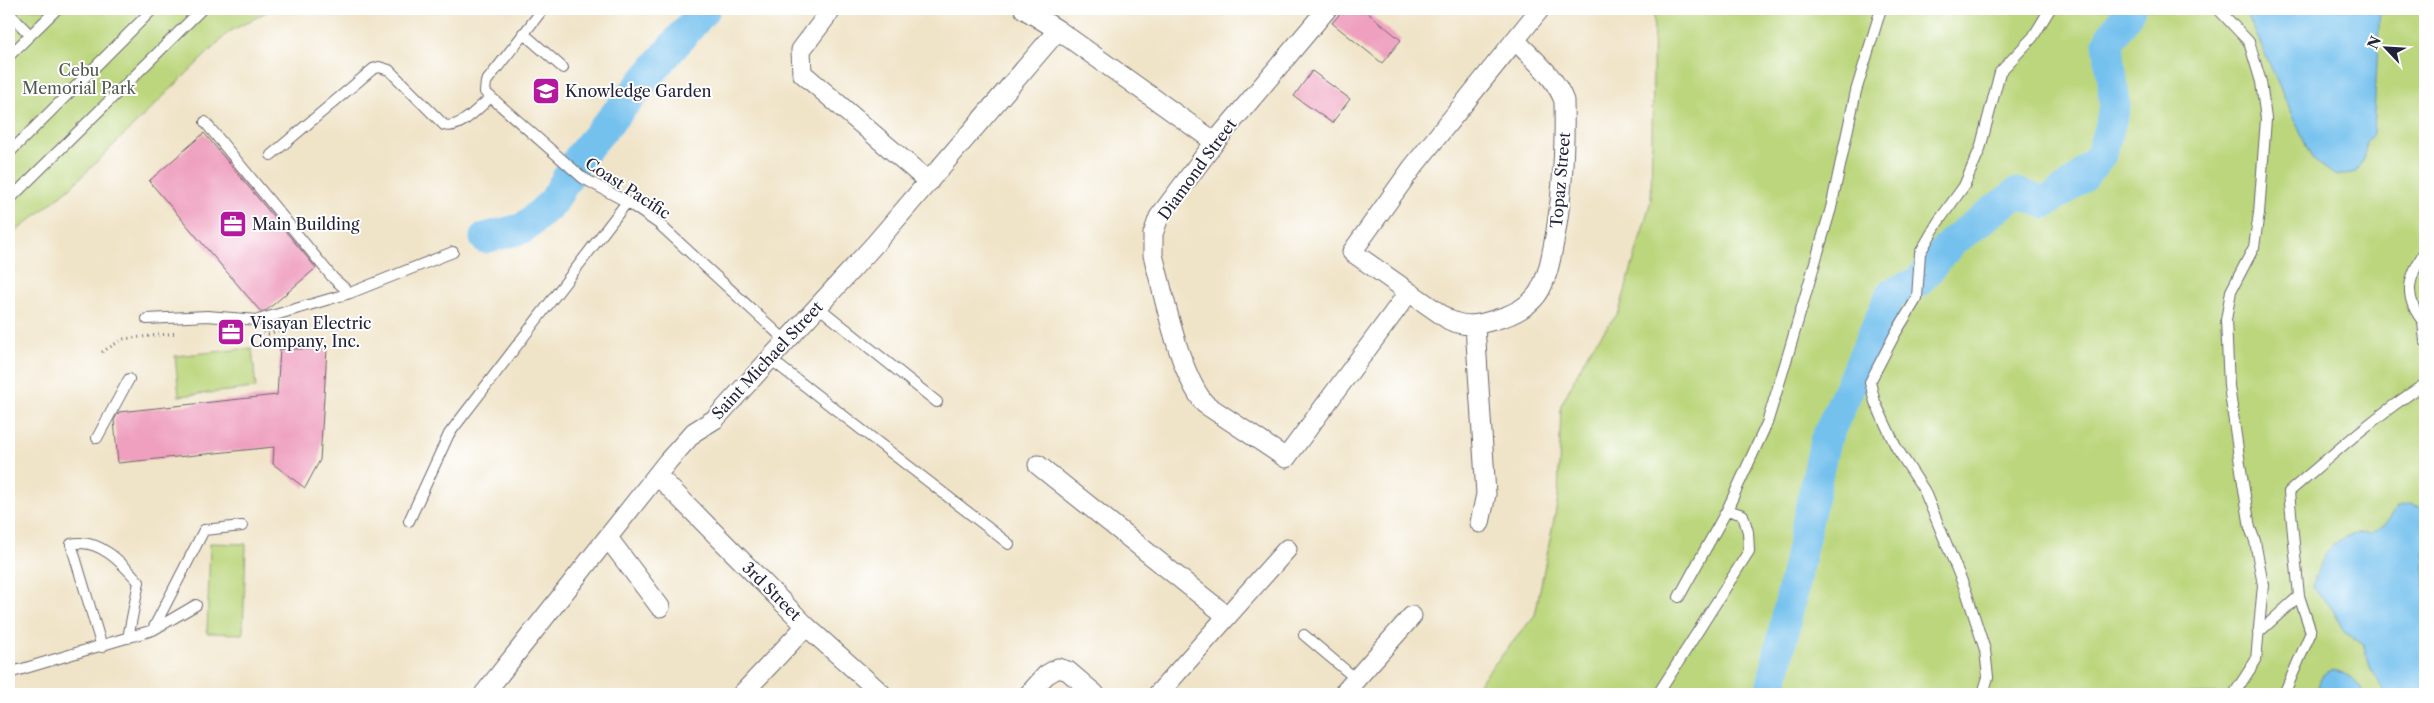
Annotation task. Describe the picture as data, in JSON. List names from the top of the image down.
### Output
{
  "streets": {
    "street": [
      "Diamond Street",
      "Topaz Street",
      "Saint Michael Street",
      "3rd Street"
    ],
    "lane": ["Coast Pacific"]
  },
  "crossings": [
    ["Diamond Street", "Topaz Street"],
    ["Coast Pacific", "Saint Michael Street"]
  ],
  "parks": ["Cebu Memorial Park"],
  "places": {
    "school or university": ["Knowledge Garden"],
    "office": ["Main Building", "Visayan Electric Company, Inc."]
  },
  "north": "top left"
}
